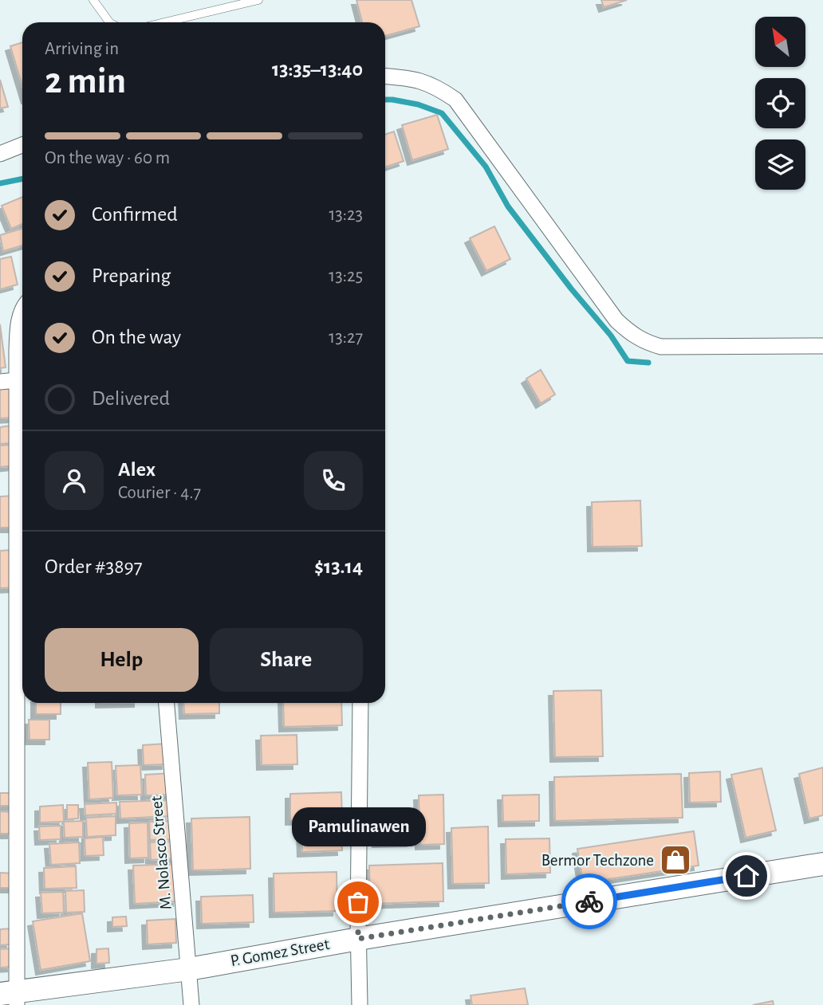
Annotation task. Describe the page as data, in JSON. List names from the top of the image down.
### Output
{
  "streets": {
    "main road": ["P. Gomez Street"],
    "street": ["M. Nolasco Street"]
  },
  "crossings": [
    ["M. Nolasco Street", "P. Gomez Street"]
  ],
  "places": {
    "shop": ["Bermor Techzone"],
    "other": ["Pamulinawen"]
  },
  "north": "top left",
  "page": {
    "heading": ["2 min", "Arriving in", "13:35–13:40"],
    "panel": [
      "Alex",
      "Courier · 4.7",
      "Order #3897",
      "$13.14"
    ],
    "bar": "On the way · 60 m",
    "list": [
      ["Confirmed", "13:23"],
      ["Preparing", "13:25"],
      ["On the way", "13:27"],
      "Delivered"
    ],
    "buttons": ["Help", "Share"],
    "bubble": "Pamulinawen"
  }
}
